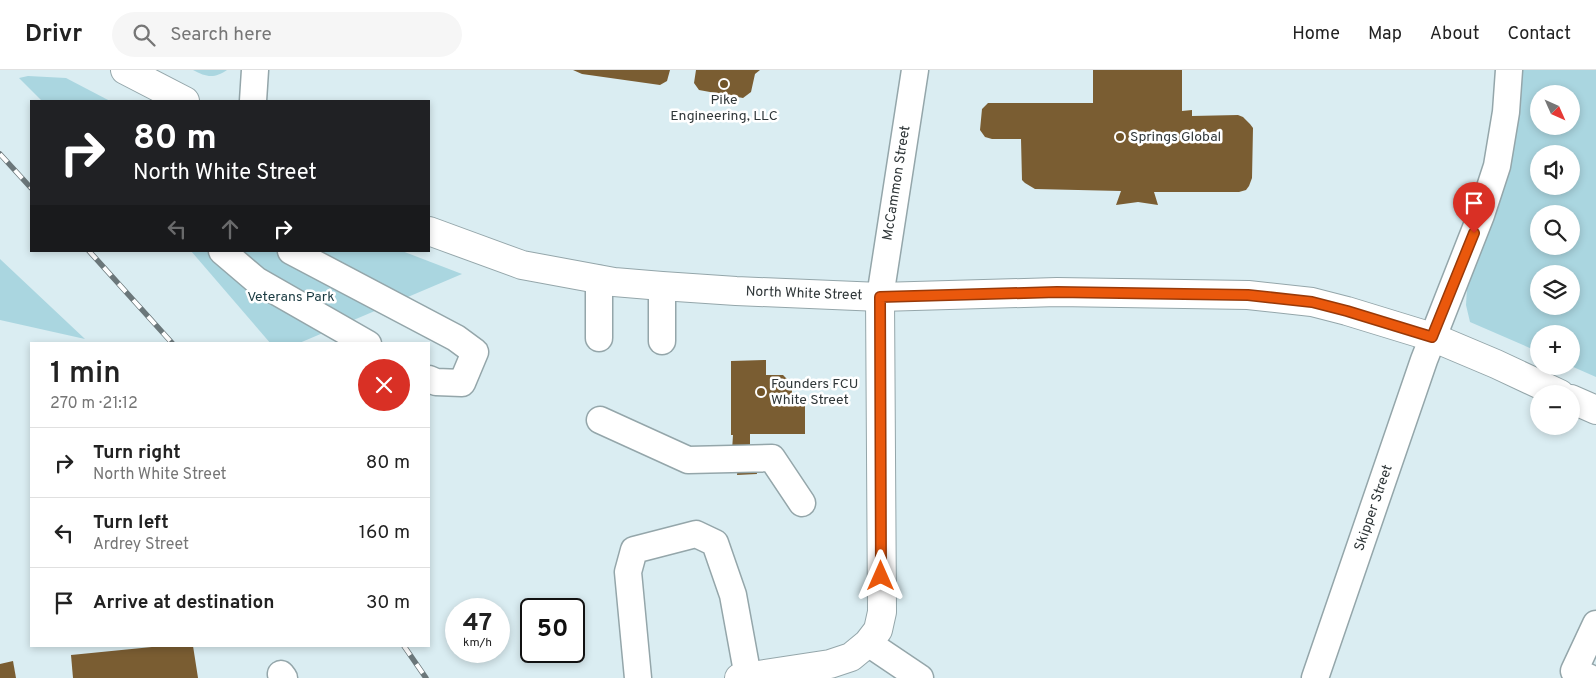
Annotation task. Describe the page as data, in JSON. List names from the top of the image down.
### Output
{
  "streets": {
    "main road": ["North White Street"],
    "street": ["McCammon Street", "Skipper Street"]
  },
  "crossings": [
    ["McCammon Street", "North White Street"],
    ["North White Street", "Skipper Street"]
  ],
  "parks": ["Veterans Park"],
  "places": ["Pike Engineering, LLC", "Springs Global", "Founders FCU White Street"],
  "north": "bottom right",
  "page": {
    "header": "Drivr",
    "search": "Search here",
    "nav": [
      "Home",
      "Map",
      "About",
      "Contact"
    ],
    "map_buttons": ["+", "−"],
    "turn": ["80 m", "North White Street"],
    "heading": ["1 min", "270 m · 21:12"],
    "list": [
      {
        "name": "Turn right",
        "note": "North White Street",
        "value": "80 m"
      },
      {
        "name": "Turn left",
        "note": "Ardrey Street",
        "value": "160 m"
      },
      {
        "name": "Arrive at destination",
        "value": "30 m"
      }
    ],
    "speed": "47 km/h",
    "limit": "50"
  }
}
